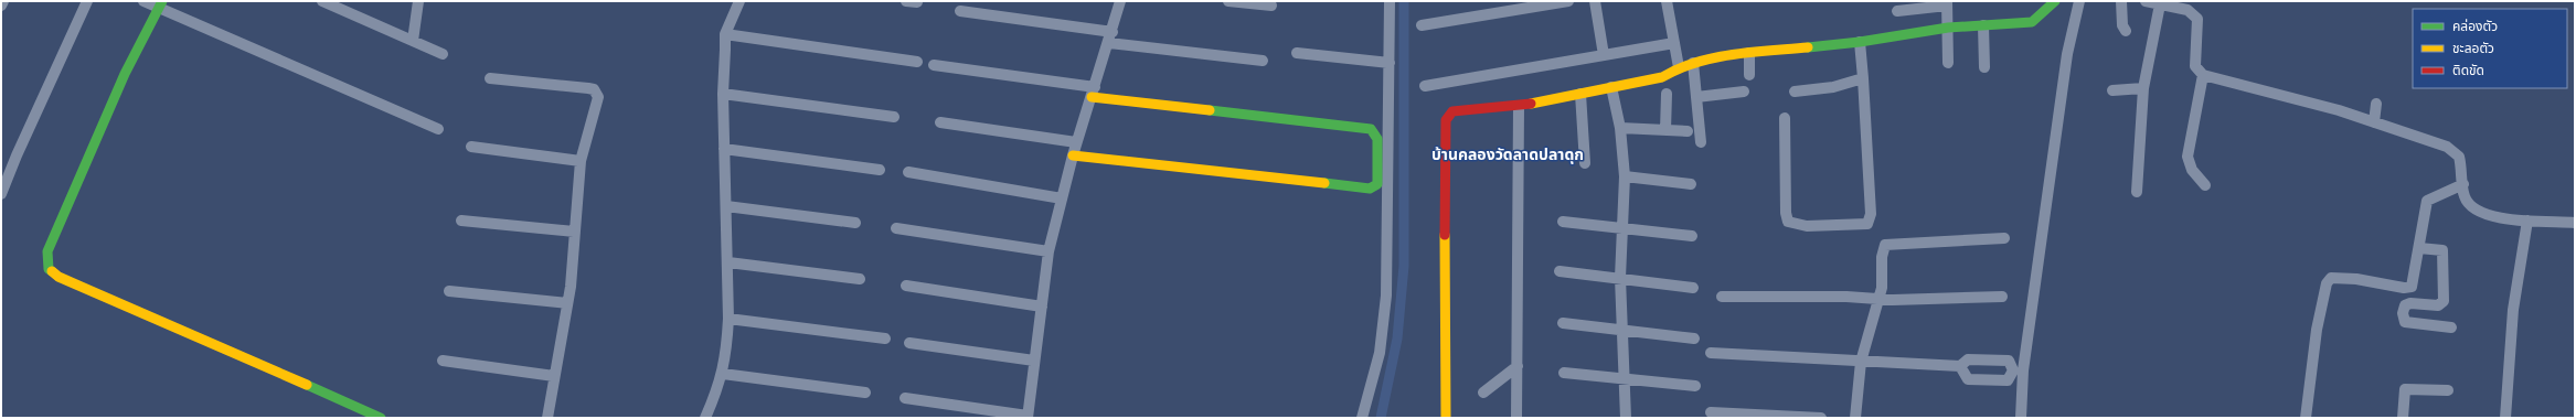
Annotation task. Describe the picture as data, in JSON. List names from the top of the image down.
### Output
{
  "districts": ["บ้านคลองวัดลาดปลาดุก"],
  "legend": ["คล่องตัว", "ชะลอตัว", "ติดขัด"]
}
